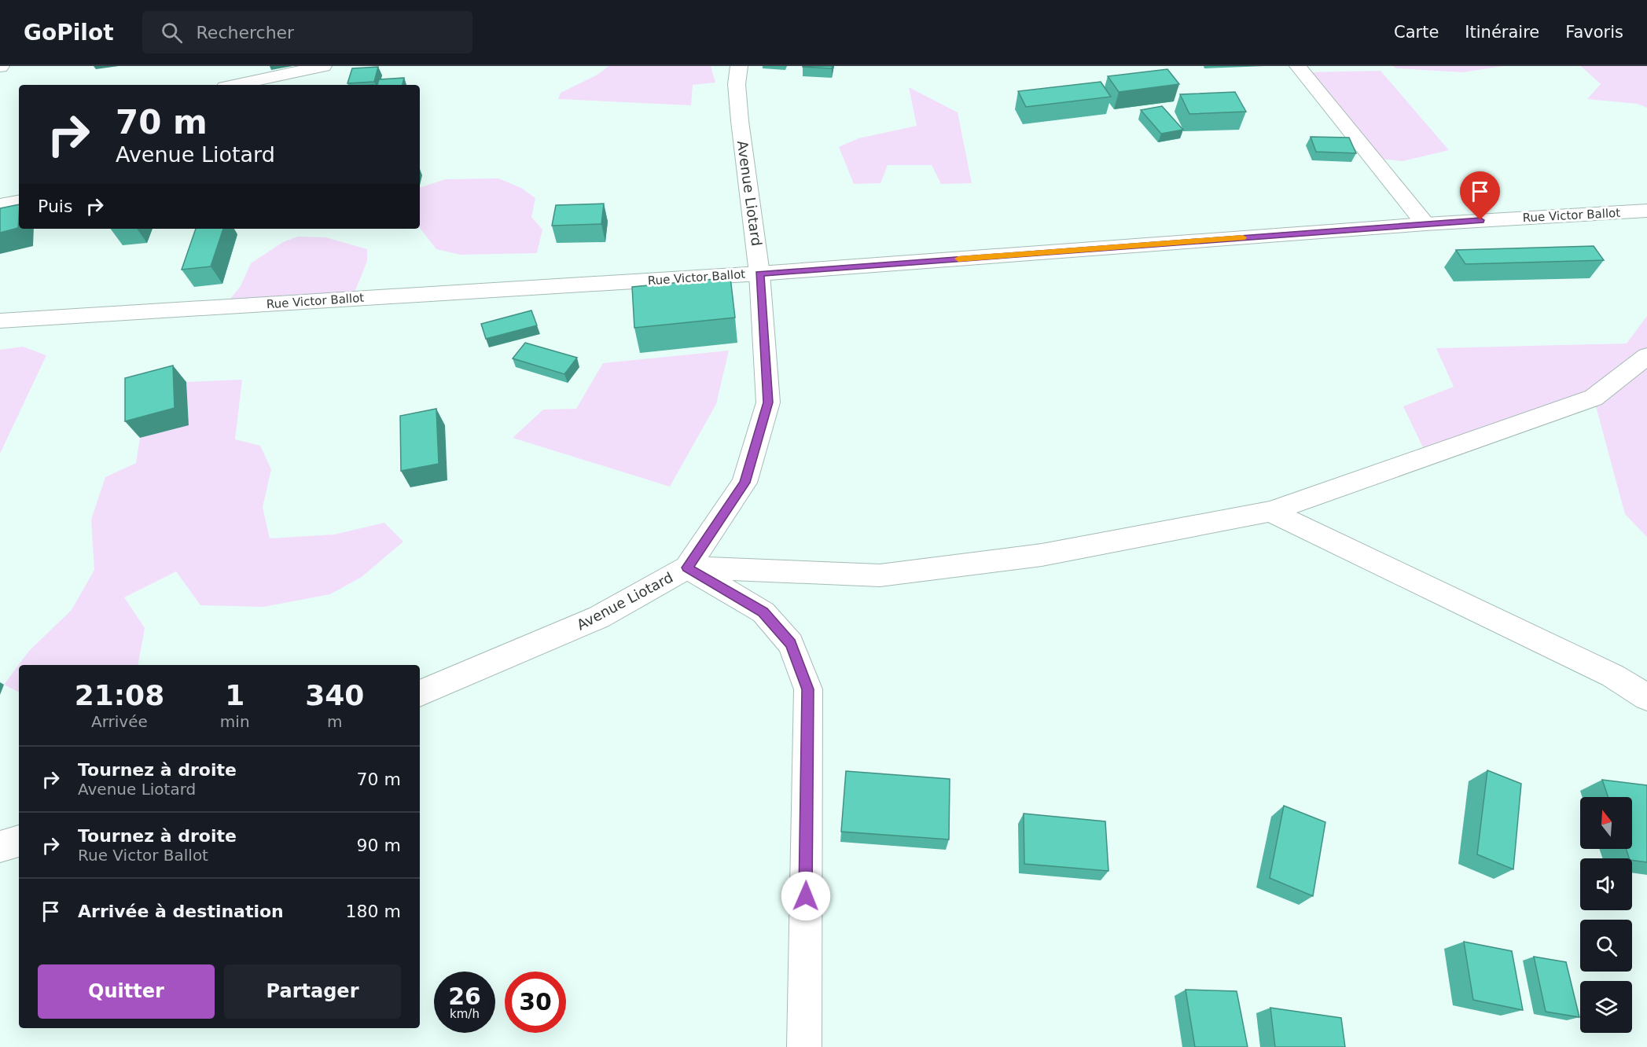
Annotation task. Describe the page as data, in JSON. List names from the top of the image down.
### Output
{
  "streets": {
    "street": ["Avenue Liotard", "Rue Victor Ballot"]
  },
  "crossings": [
    ["Avenue Liotard", "Rue Victor Ballot"]
  ],
  "north": "top",
  "page": {
    "header": "GoPilot",
    "search": "Rechercher",
    "nav": ["Carte", "Itinéraire", "Favoris"],
    "turn": ["70 m", "Avenue Liotard"],
    "then": "Puis",
    "eta": [
      "21:08",
      "Arrivée",
      "1",
      "min",
      "340",
      "m"
    ],
    "list": [
      {
        "name": "Tournez à droite",
        "note": "Avenue Liotard",
        "value": "70 m"
      },
      {
        "name": "Tournez à droite",
        "note": "Rue Victor Ballot",
        "value": "90 m"
      },
      {
        "name": "Arrivée à destination",
        "value": "180 m"
      }
    ],
    "buttons": ["Quitter", "Partager"],
    "speed": "26 km/h",
    "limit": "30"
  }
}
